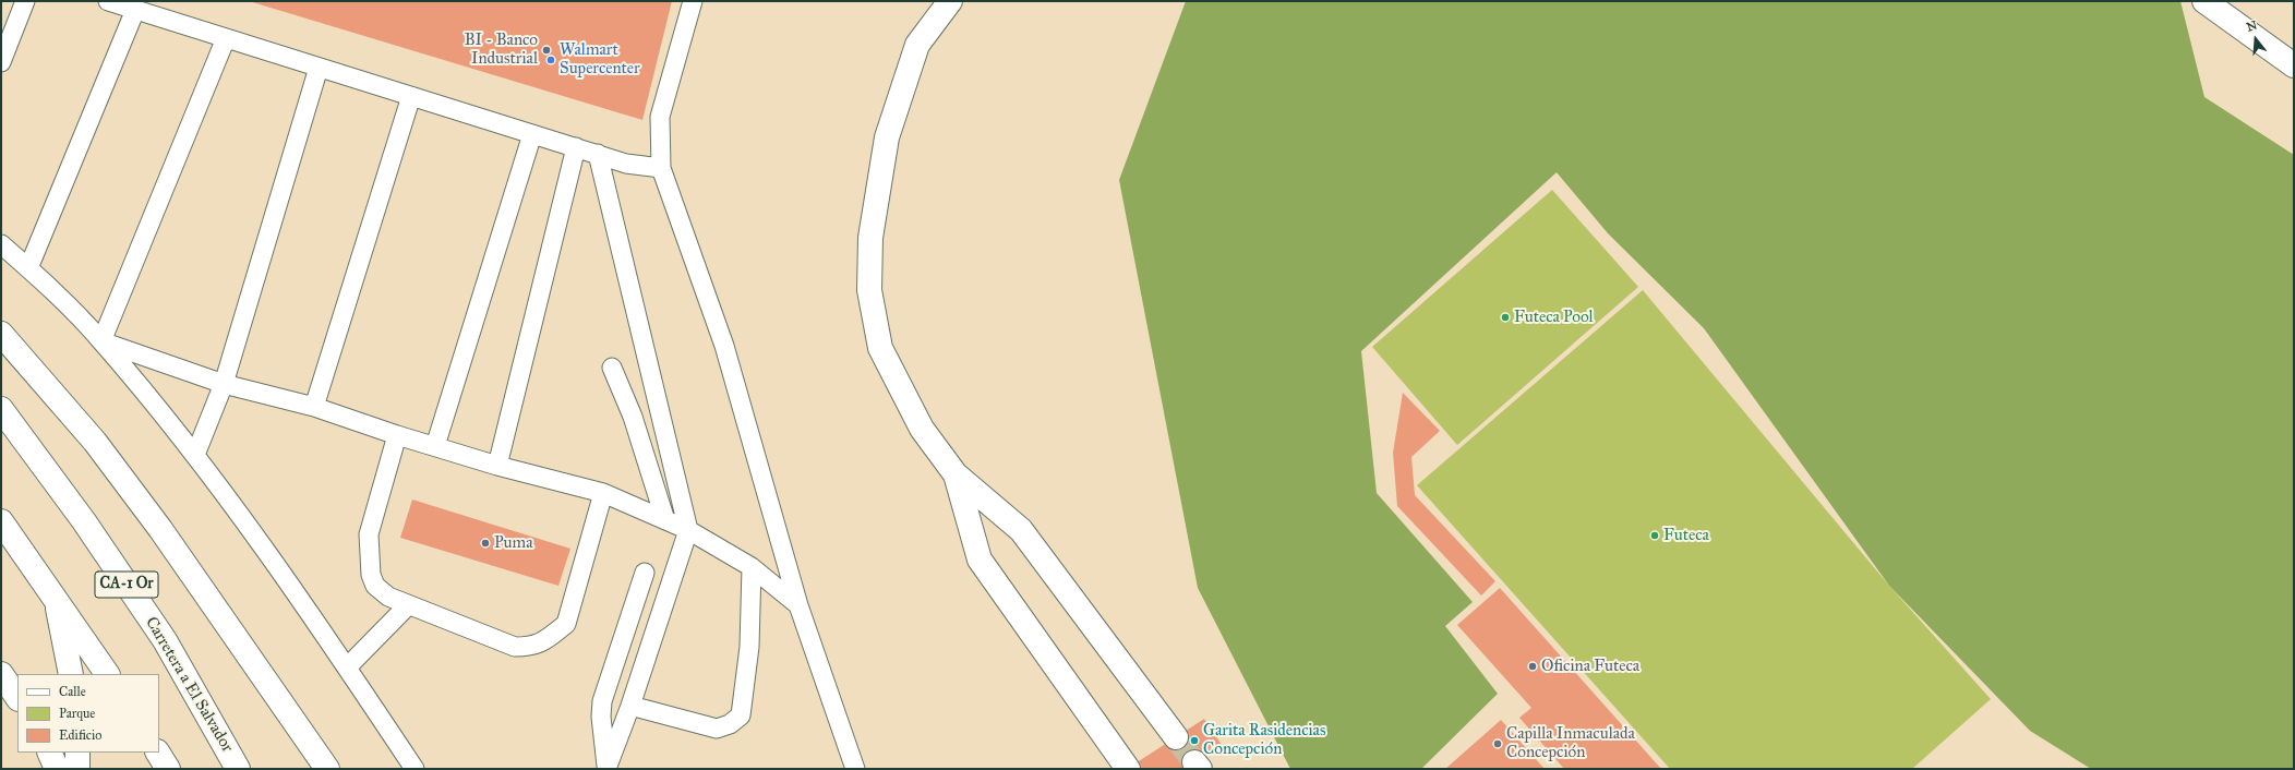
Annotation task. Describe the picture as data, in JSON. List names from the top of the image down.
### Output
{
  "streets": {
    "main road": ["CA-1 Or", "Carretera a El Salvador"]
  },
  "places": [
    "BI - Banco Industrial",
    "Walmart Supercenter",
    "Futeca Pool",
    "Futeca",
    "Puma",
    "Oficina Futeca",
    "Garita Rasidencias Concepción",
    "Capilla Inmaculada Concepción"
  ],
  "legend": ["Calle", "Parque", "Edificio"],
  "north": "top"
}
